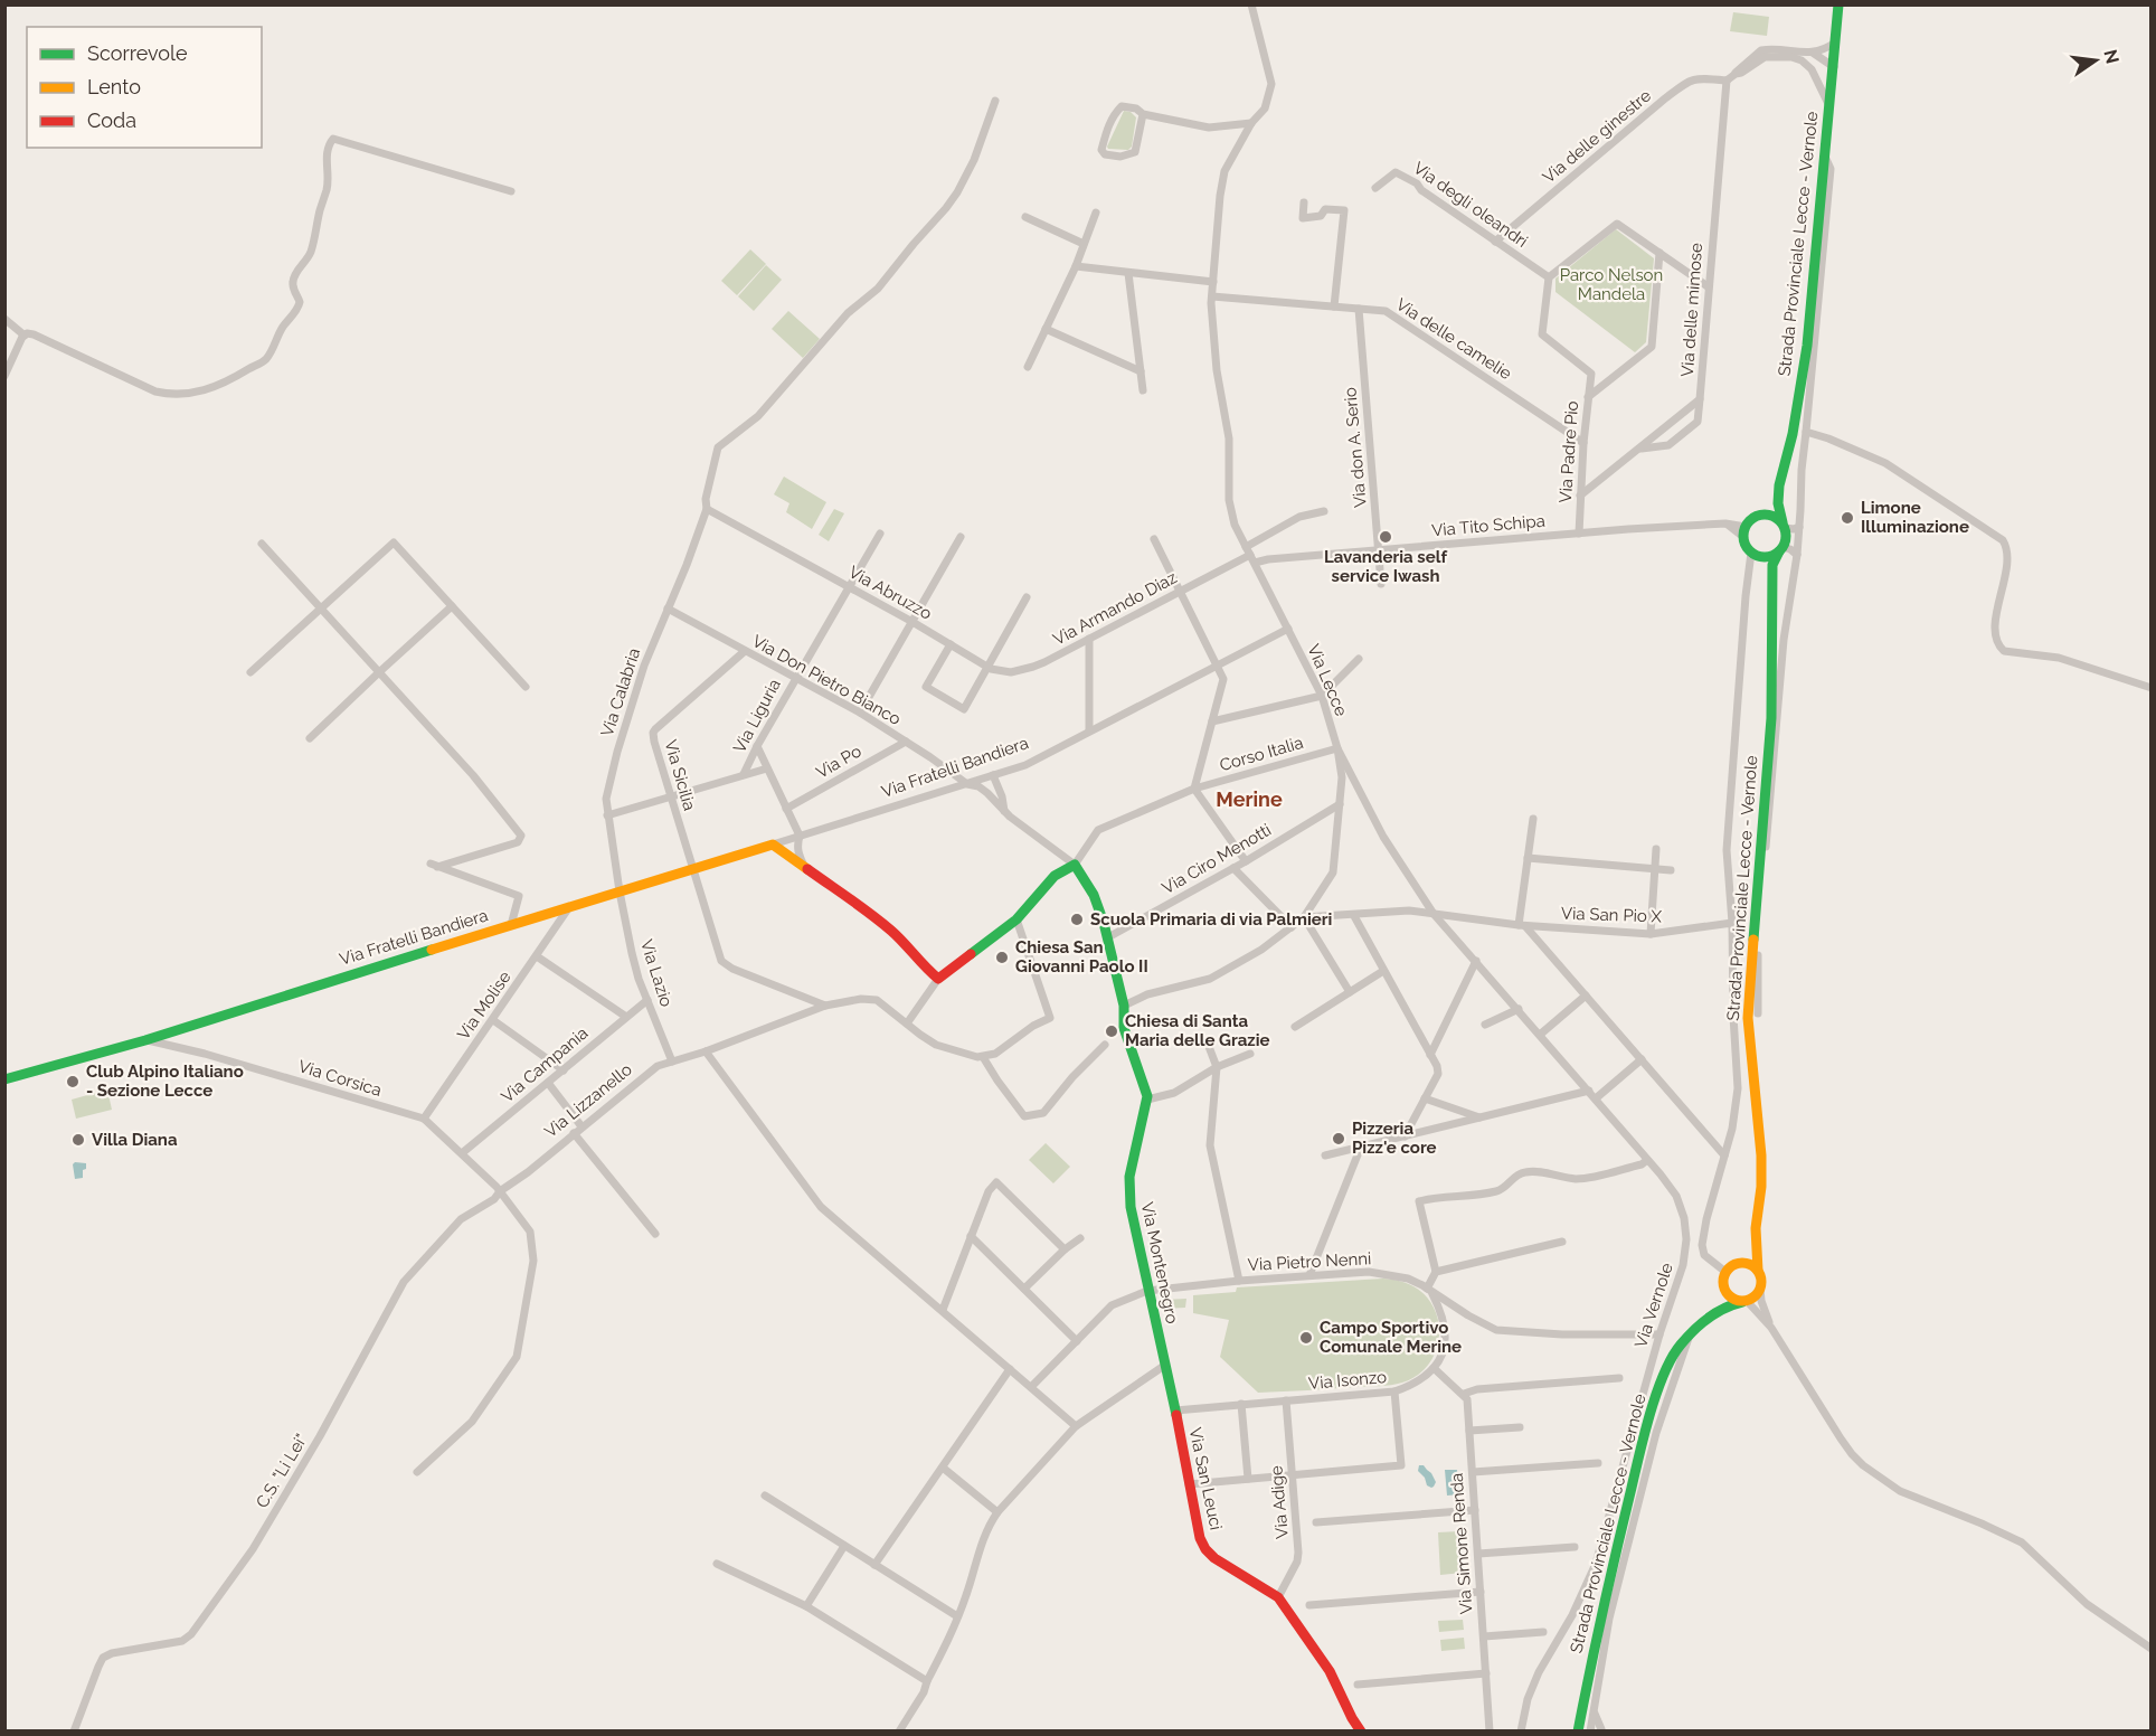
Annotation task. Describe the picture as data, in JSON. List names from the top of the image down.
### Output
{
  "streets": {
    "street": [
      "Via delle ginestre",
      "Via degli oleandri",
      "Strada Provinciale Lecce - Vernole",
      "Via delle mimose",
      "Via delle camelie",
      "Via don A. Serio",
      "Via Padre Pio",
      "Via Tito Schipa",
      "Via Abruzzo",
      "Via Armando Diaz",
      "Via Don Pietro Bianco",
      "Via Lecce",
      "Via Calabria",
      "Via Liguria",
      "Corso Italia",
      "Via Po",
      "Via Fratelli Bandiera",
      "Via Sicilia",
      "Via Ciro Menotti",
      "Via San Pio X",
      "Via Lazio",
      "Via Molise",
      "Via Campania",
      "Via Corsica",
      "Via Lizzanello",
      "Via Pietro Nenni",
      "Via Montenegro",
      "Via Vernole",
      "Via Isonzo",
      "C.S. \"Li Lei\"",
      "Via San Leuci",
      "Via Adige",
      "Via Simone Renda"
    ]
  },
  "crossings": [
    ["Via delle ginestre", "Via degli oleandri"],
    ["Via delle ginestre", "Via delle mimose"],
    ["Via degli oleandri", "Via Padre Pio"],
    ["Strada Provinciale Lecce - Vernole", "Via Tito Schipa"],
    ["Via delle mimose", "Via Padre Pio"],
    ["Via delle camelie", "Via don A. Serio"],
    ["Via delle camelie", "Via Padre Pio"],
    ["Via delle camelie", "Via Lecce"],
    ["Via don A. Serio", "Via Tito Schipa"],
    ["Via Padre Pio", "Via Tito Schipa"],
    ["Via Tito Schipa", "Via Armando Diaz"],
    ["Via Tito Schipa", "Via Lecce"],
    ["Via Abruzzo", "Via Armando Diaz"],
    ["Via Abruzzo", "Via Calabria"],
    ["Via Abruzzo", "Via Liguria"],
    ["Via Armando Diaz", "Via Lecce"],
    ["Via Don Pietro Bianco", "Via Calabria"],
    ["Via Don Pietro Bianco", "Via Liguria"],
    ["Via Don Pietro Bianco", "Corso Italia"],
    ["Via Don Pietro Bianco", "Via Po"],
    ["Via Don Pietro Bianco", "Via Fratelli Bandiera"],
    ["Via Don Pietro Bianco", "Via Sicilia"],
    ["Via Don Pietro Bianco", "Via Montenegro"],
    ["Via Lecce", "Corso Italia"],
    ["Via Lecce", "Via Fratelli Bandiera"],
    ["Via Lecce", "Via Ciro Menotti"],
    ["Via Lecce", "Via Montenegro"],
    ["Via Lecce", "Via Vernole"],
    ["Via Calabria", "Via Fratelli Bandiera"],
    ["Via Calabria", "Via Lazio"],
    ["Corso Italia", "Via Montenegro"],
    ["Corso Italia", "Via Vernole"],
    ["Via Fratelli Bandiera", "Via Sicilia"],
    ["Via Fratelli Bandiera", "Via Lazio"],
    ["Via Fratelli Bandiera", "Via Molise"],
    ["Via Fratelli Bandiera", "Via Corsica"],
    ["Via Sicilia", "Via Lizzanello"],
    ["Via Ciro Menotti", "Via Montenegro"],
    ["Via San Pio X", "Via Vernole"],
    ["Via Lazio", "Via Campania"],
    ["Via Lazio", "Via Lizzanello"],
    ["Via Molise", "Via Corsica"],
    ["Via Campania", "Via Corsica"],
    ["Via Corsica", "Via Lizzanello"],
    ["Via Corsica", "C.S. \"Li Lei\""],
    ["Via Lizzanello", "C.S. \"Li Lei\""],
    ["Via Pietro Nenni", "Via Montenegro"],
    ["Via Pietro Nenni", "Via Vernole"],
    ["Via Montenegro", "Via Isonzo"],
    ["Via Montenegro", "Via San Leuci"],
    ["Via Isonzo", "Via San Leuci"],
    ["Via Isonzo", "Via Adige"],
    ["Via San Leuci", "Via Adige"]
  ],
  "districts": ["Merine"],
  "parks": ["Parco Nelson Mandela"],
  "places": [
    "Limone Illuminazione",
    "Lavanderia self service Iwash",
    "Scuola Primaria di via Palmieri",
    "Chiesa San Giovanni Paolo II",
    "Chiesa di Santa Maria delle Grazie",
    "Club Alpino Italiano - Sezione Lecce",
    "Pizzeria Pizz'e core",
    "Villa Diana",
    "Campo Sportivo Comunale Merine"
  ],
  "legend": ["Scorrevole", "Lento", "Coda"],
  "north": "right"
}
